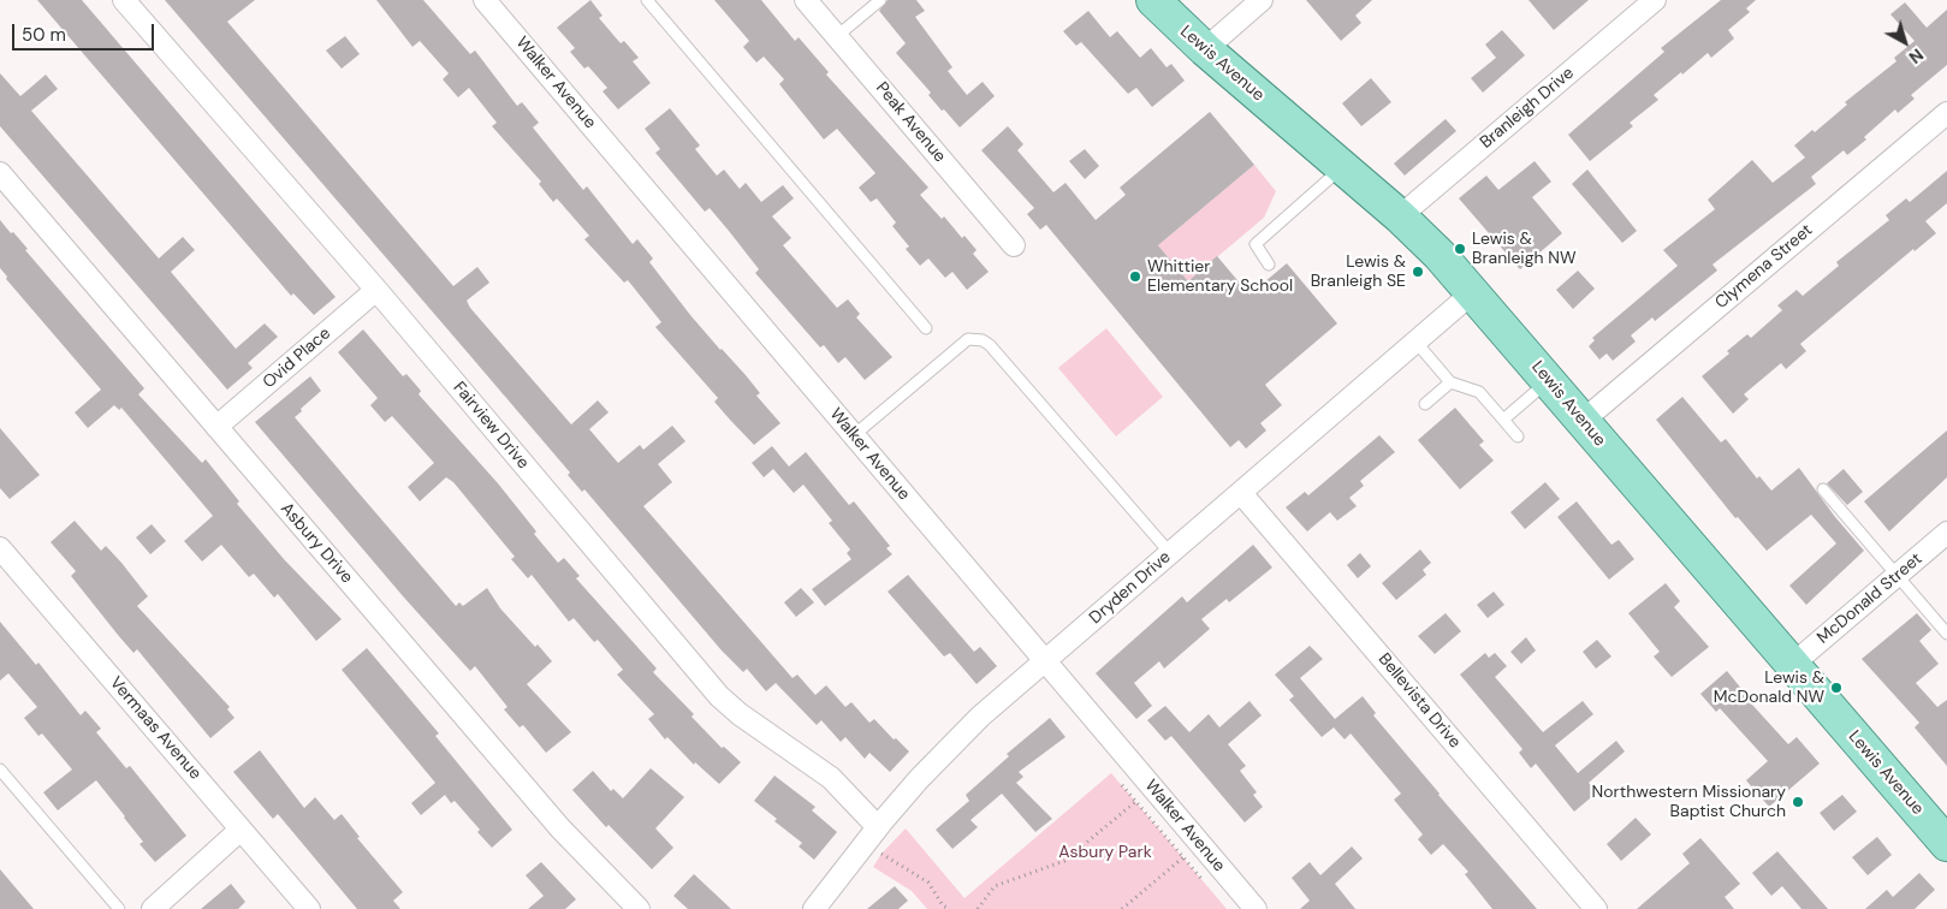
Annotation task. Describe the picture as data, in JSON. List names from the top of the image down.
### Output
{
  "streets": {
    "main road": ["Lewis Avenue"],
    "street": [
      "Walker Avenue",
      "Branleigh Drive",
      "Peak Avenue",
      "Clymena Street",
      "Ovid Place",
      "Fairview Drive",
      "Asbury Drive",
      "Dryden Drive",
      "McDonald Street",
      "Bellevista Drive",
      "Vermaas Avenue"
    ]
  },
  "crossings": [
    ["Lewis Avenue", "Branleigh Drive"],
    ["Lewis Avenue", "Clymena Street"],
    ["Lewis Avenue", "Dryden Drive"],
    ["Lewis Avenue", "McDonald Street"],
    ["Walker Avenue", "Dryden Drive"],
    ["Ovid Place", "Fairview Drive"],
    ["Ovid Place", "Asbury Drive"],
    ["Fairview Drive", "Dryden Drive"],
    ["Dryden Drive", "Bellevista Drive"]
  ],
  "parks": ["Asbury Park"],
  "places": [
    "Lewis & Branleigh NW",
    "Lewis & Branleigh SE",
    "Whittier Elementary School",
    "Lewis & McDonald NW",
    "Northwestern Missionary Baptist Church"
  ],
  "scale_bar": "50 m",
  "north": "bottom right"
}
